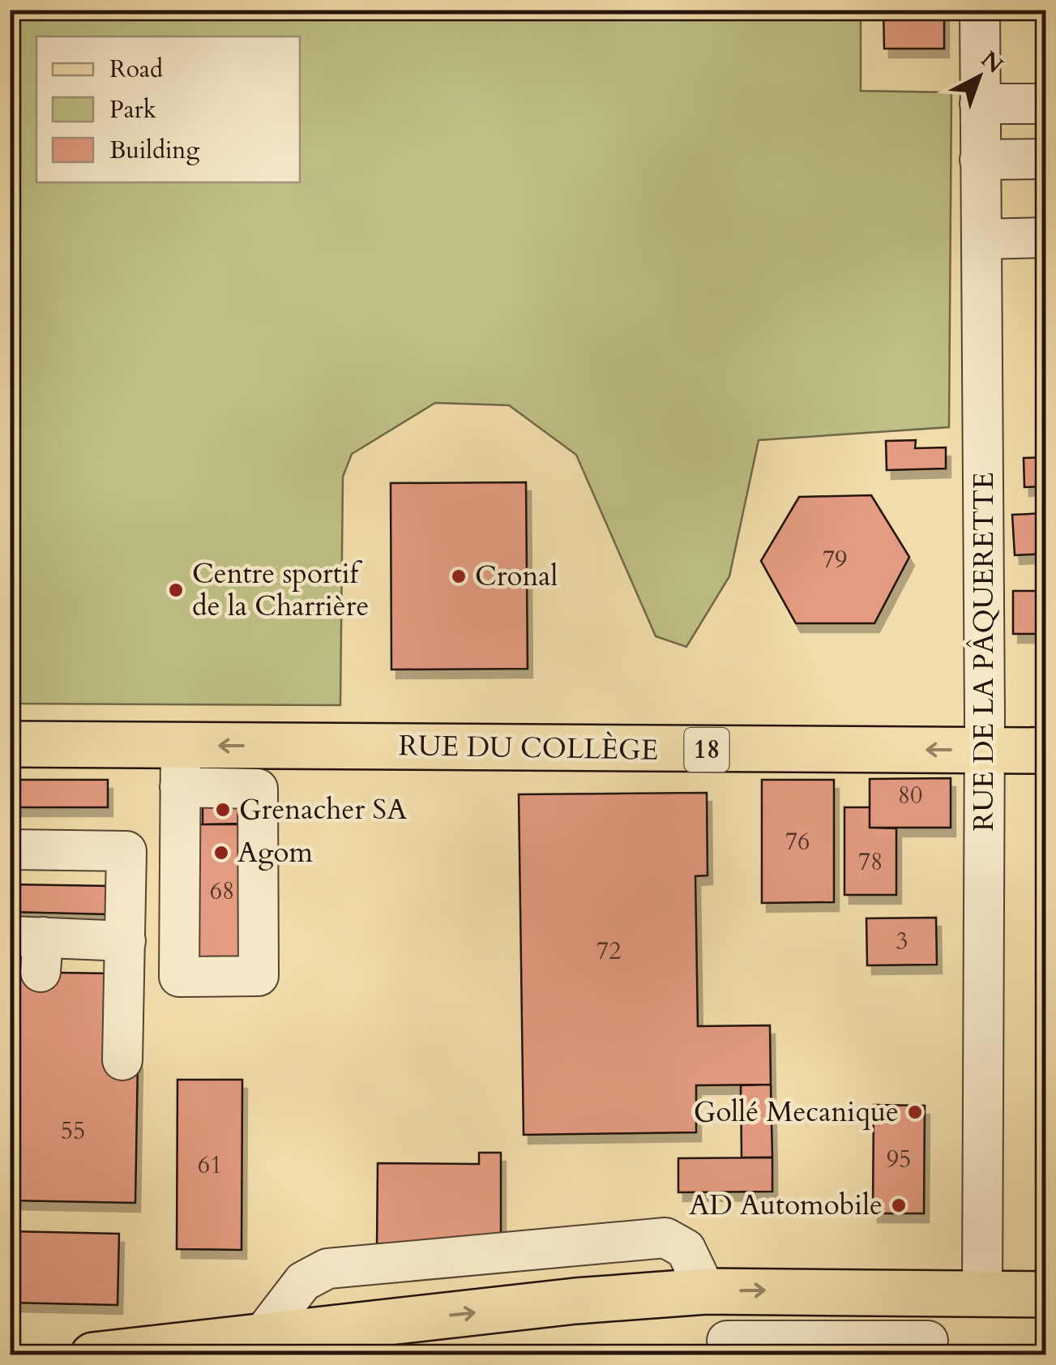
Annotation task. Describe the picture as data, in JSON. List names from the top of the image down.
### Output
{
  "streets": {
    "main road": ["RUE DU COLLÈGE", "18"],
    "street": ["RUE DE LA PÂQUERETTE"]
  },
  "crossings": [
    ["RUE DE LA PÂQUERETTE", "RUE DU COLLÈGE"]
  ],
  "one_way": ["RUE DU COLLÈGE"],
  "places": [
    "Cronal",
    "Centre sportif de la Charrière",
    "Grenacher SA",
    "Agom",
    "Gollé Mecanique",
    "AD Automobile"
  ],
  "house_numbers": [
    "79",
    "80",
    "76",
    "78",
    "68",
    "3",
    "72",
    "55",
    "95",
    "61"
  ],
  "legend": ["Road", "Park", "Building"],
  "north": "top right"
}
